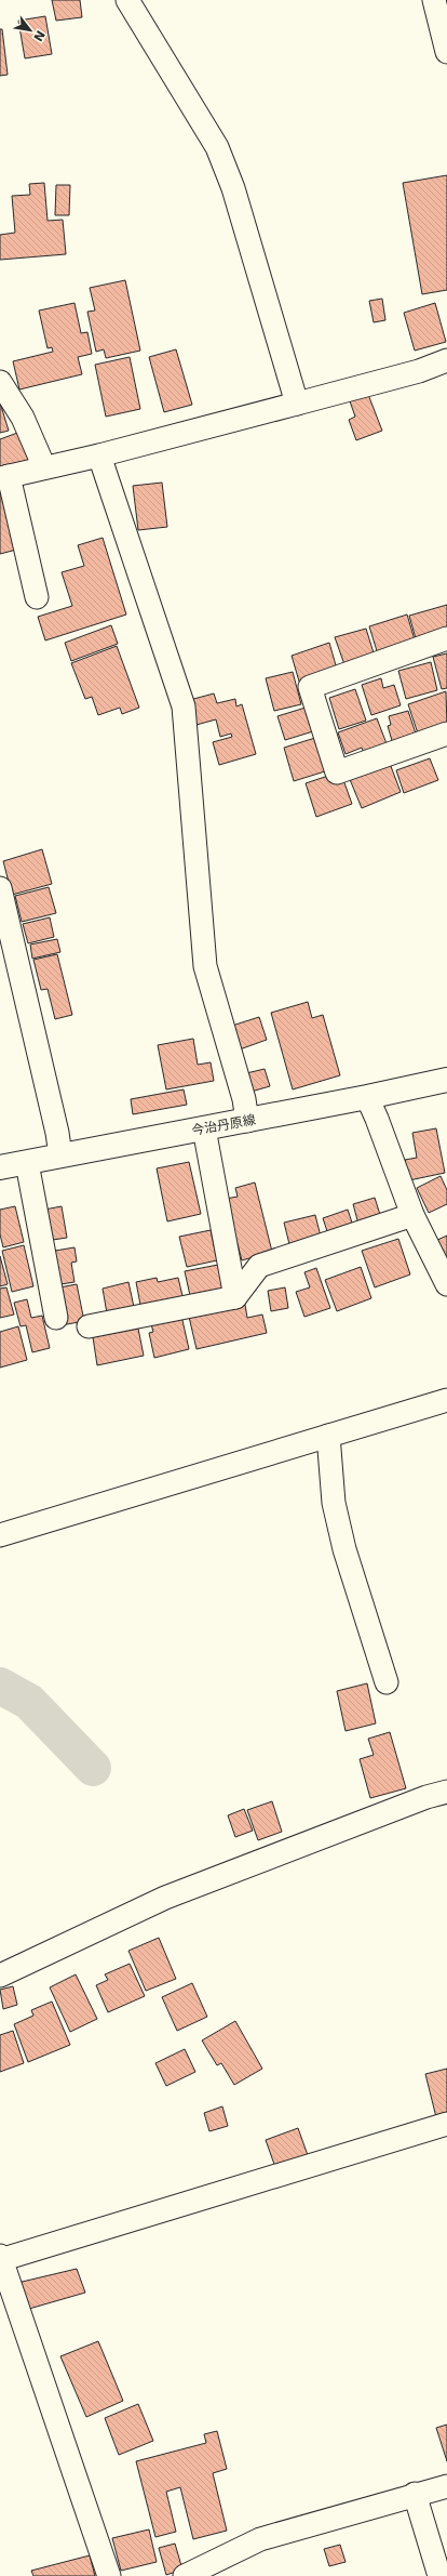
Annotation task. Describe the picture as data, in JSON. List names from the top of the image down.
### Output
{
  "streets": {
    "main road": ["今治丹原線"]
  },
  "north": "bottom right"
}
